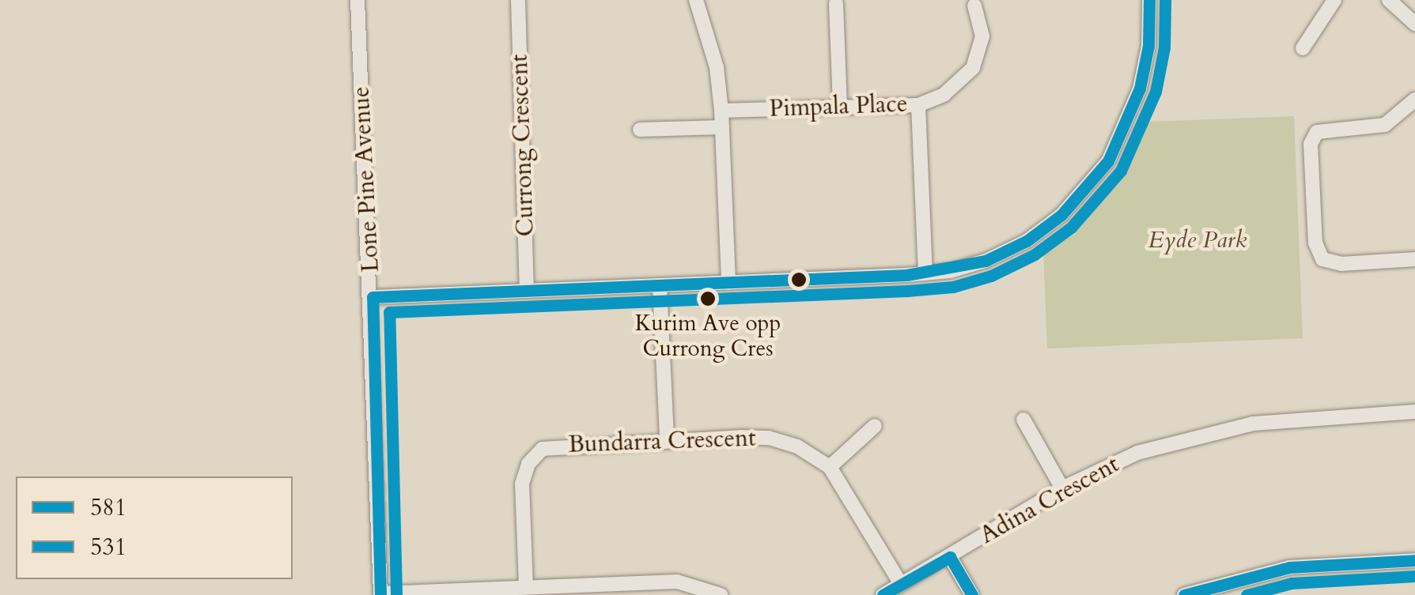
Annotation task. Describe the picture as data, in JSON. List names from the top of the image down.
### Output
{
  "streets": {
    "street": [
      "Pimpala Place",
      "Currong Crescent",
      "Lone Pine Avenue",
      "Bundarra Crescent",
      "Adina Crescent"
    ]
  },
  "crossings": [
    ["Bundarra Crescent", "Adina Crescent"]
  ],
  "parks": ["Eyde Park"],
  "places": ["Kurim Ave opp Currong Cres"],
  "lines": ["transit line 581", "transit line 531"],
  "legend": ["581", "531"]
}
